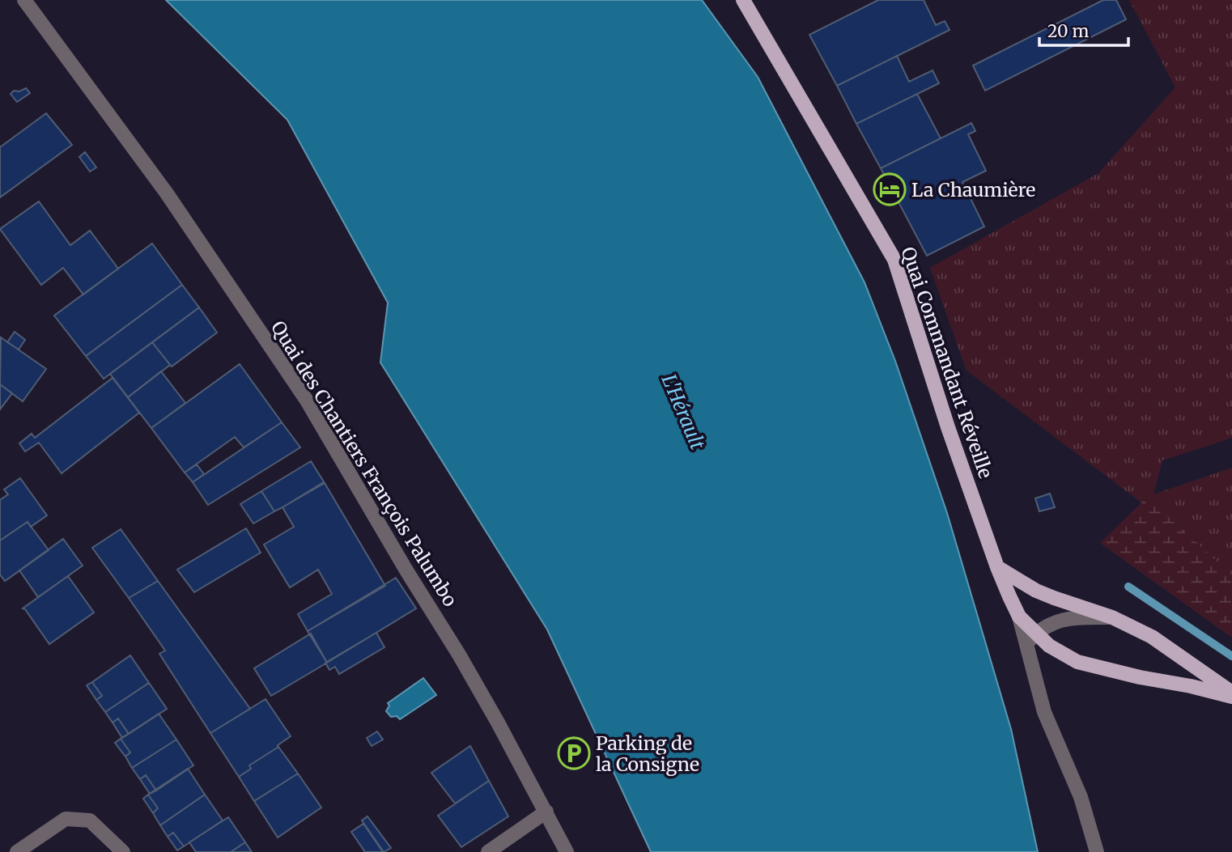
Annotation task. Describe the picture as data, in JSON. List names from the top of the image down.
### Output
{
  "streets": {
    "main road": ["Quai Commandant Réveille"],
    "street": ["Quai des Chantiers François Palumbo"]
  },
  "water": ["L'Hérault"],
  "places": {
    "hotel": ["La Chaumière"],
    "parking": ["Parking de la Consigne"]
  },
  "scale_bar": "20 m"
}
